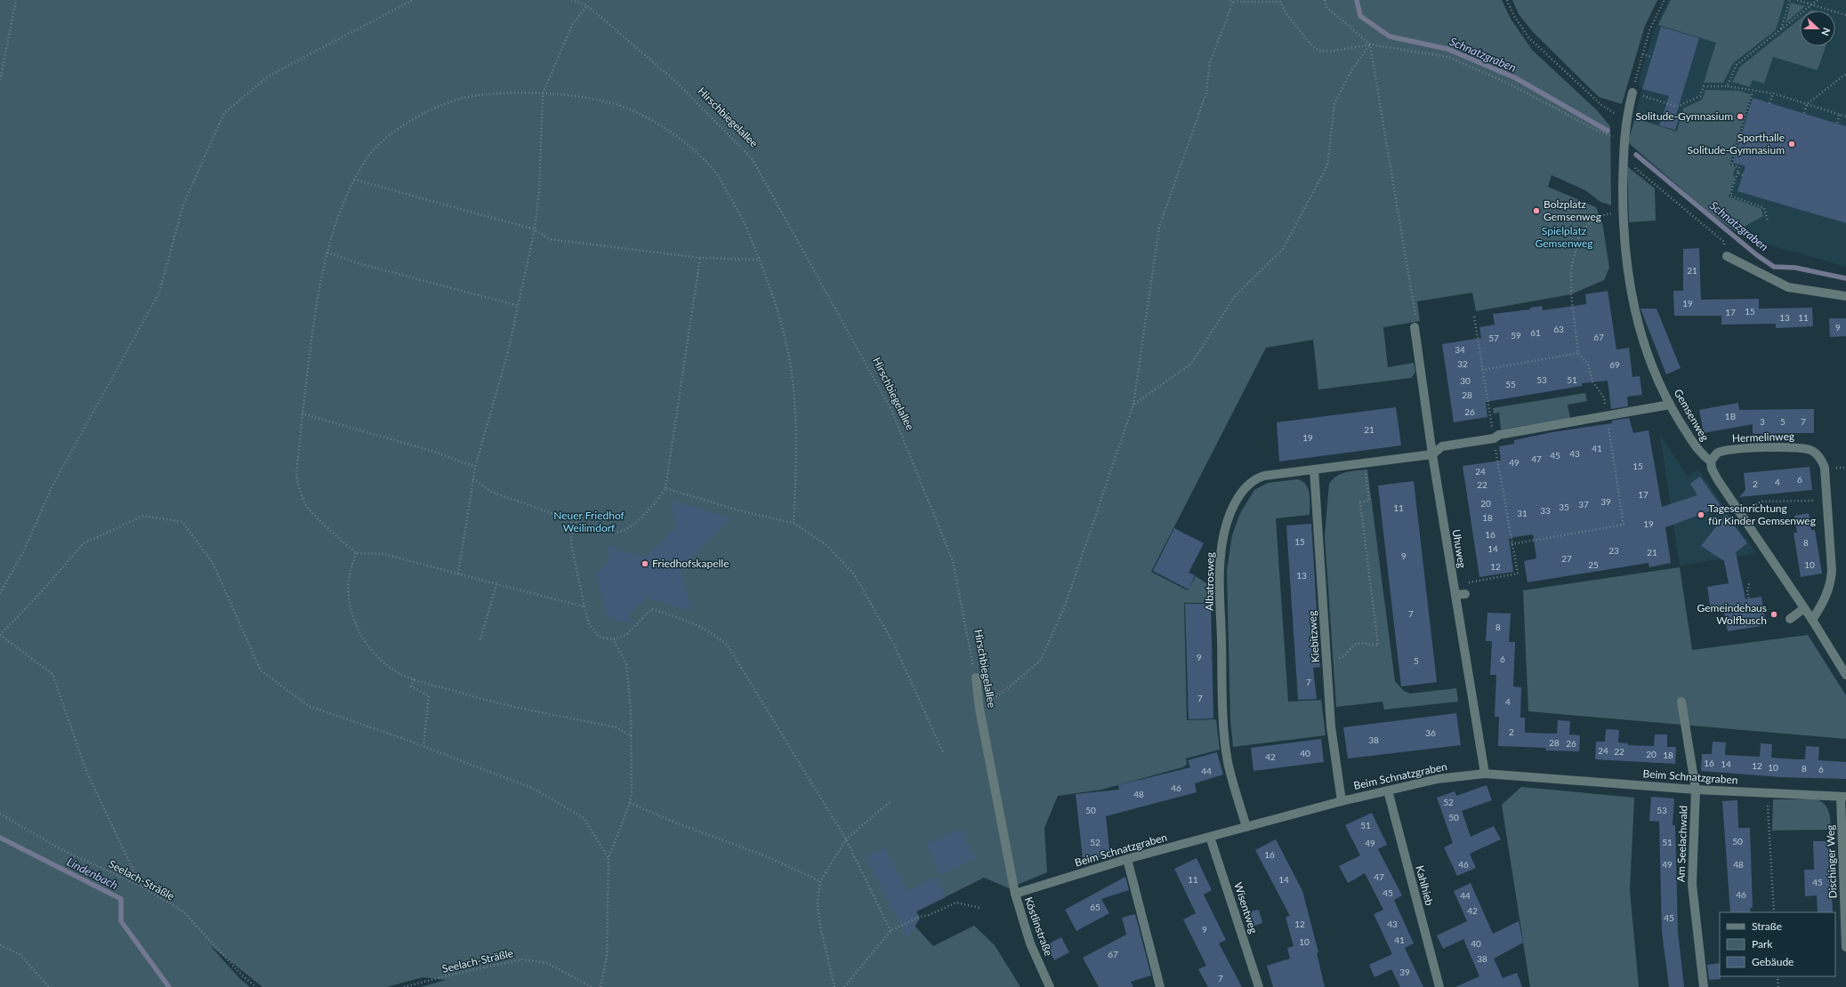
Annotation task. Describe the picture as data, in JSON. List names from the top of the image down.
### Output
{
  "streets": {
    "street": [
      "Hirschbiegelallee",
      "Gemsenweg",
      "Hermelinweg",
      "Uhuweg",
      "Albatrosweg",
      "Kiebitzweg",
      "Beim Schnatzgraben",
      "Am Seelachwald",
      "Dischinger Weg",
      "Kahlhieb",
      "Wisentweg",
      "Köstlinstraße"
    ],
    "path": ["Seelach-Sträßle"]
  },
  "crossings": [
    ["Hirschbiegelallee", "Beim Schnatzgraben"],
    ["Hirschbiegelallee", "Köstlinstraße"],
    ["Gemsenweg", "Hermelinweg"],
    ["Uhuweg", "Albatrosweg"],
    ["Uhuweg", "Beim Schnatzgraben"],
    ["Albatrosweg", "Kiebitzweg"],
    ["Albatrosweg", "Beim Schnatzgraben"],
    ["Kiebitzweg", "Beim Schnatzgraben"],
    ["Beim Schnatzgraben", "Am Seelachwald"],
    ["Beim Schnatzgraben", "Dischinger Weg"],
    ["Beim Schnatzgraben", "Kahlhieb"],
    ["Beim Schnatzgraben", "Wisentweg"],
    ["Beim Schnatzgraben", "Köstlinstraße"]
  ],
  "water": ["Schnatzgraben", "Lindenbach"],
  "parks": ["Spielplatz Gemsenweg", "Neuer Friedhof Weilimdorf"],
  "places": [
    "Solitude-Gymnasium",
    "Sporthalle Solitude-Gymnasium",
    "Bolzplatz Gemsenweg",
    "Tageseinrichtung für Kinder Gemsenweg",
    "Friedhofskapelle",
    "Gemeindehaus Wolfbusch"
  ],
  "house_numbers": [
    "21",
    "19",
    "15",
    "17",
    "13",
    "11",
    "9",
    "63",
    "61",
    "59",
    "67",
    "57",
    "34",
    "32",
    "69",
    "53",
    "51",
    "30",
    "55",
    "28",
    "26",
    "1B",
    "3",
    "5",
    "7",
    "21",
    "19",
    "41",
    "43",
    "45",
    "47",
    "49",
    "15",
    "24",
    "6",
    "4",
    "2",
    "22",
    "17",
    "39",
    "20",
    "37",
    "35",
    "11",
    "33",
    "31",
    "18",
    "19",
    "16",
    "15",
    "8",
    "14",
    "23",
    "21",
    "9",
    "27",
    "25",
    "10",
    "12",
    "13",
    "7",
    "8",
    "9",
    "6",
    "5",
    "7",
    "7",
    "4",
    "2",
    "36",
    "38",
    "28",
    "26",
    "24",
    "22",
    "40",
    "20",
    "18",
    "42",
    "16",
    "14",
    "12",
    "10",
    "8",
    "6",
    "44",
    "46",
    "48",
    "52",
    "50",
    "53",
    "50",
    "51",
    "50",
    "52",
    "51",
    "49",
    "16",
    "46",
    "49",
    "48",
    "47",
    "11",
    "14",
    "45",
    "45",
    "46",
    "44",
    "65",
    "42",
    "45",
    "12",
    "43",
    "9",
    "41",
    "10",
    "40",
    "67",
    "38",
    "39",
    "7"
  ],
  "legend": ["Straße", "Park", "Gebäude"],
  "north": "right"
}
